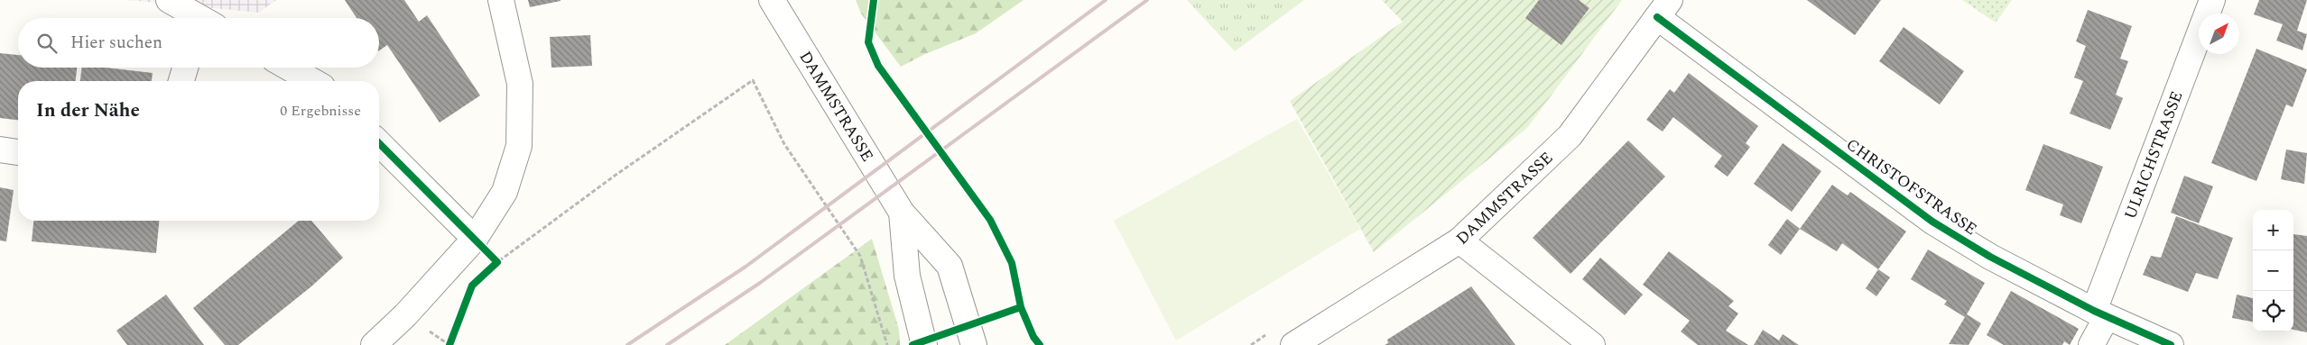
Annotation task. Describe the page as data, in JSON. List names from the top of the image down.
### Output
{
  "streets": {
    "street": ["DAMMSTRASSE", "ULRICHSTRASSE", "CHRISTOFSTRASSE"]
  },
  "crossings": [
    ["DAMMSTRASSE", "CHRISTOFSTRASSE"],
    ["ULRICHSTRASSE", "CHRISTOFSTRASSE"]
  ],
  "north": "top right",
  "page": {
    "search": "Hier suchen",
    "heading": ["In der Nähe", "0 Ergebnisse"],
    "map_buttons": ["+", "−"]
  }
}
